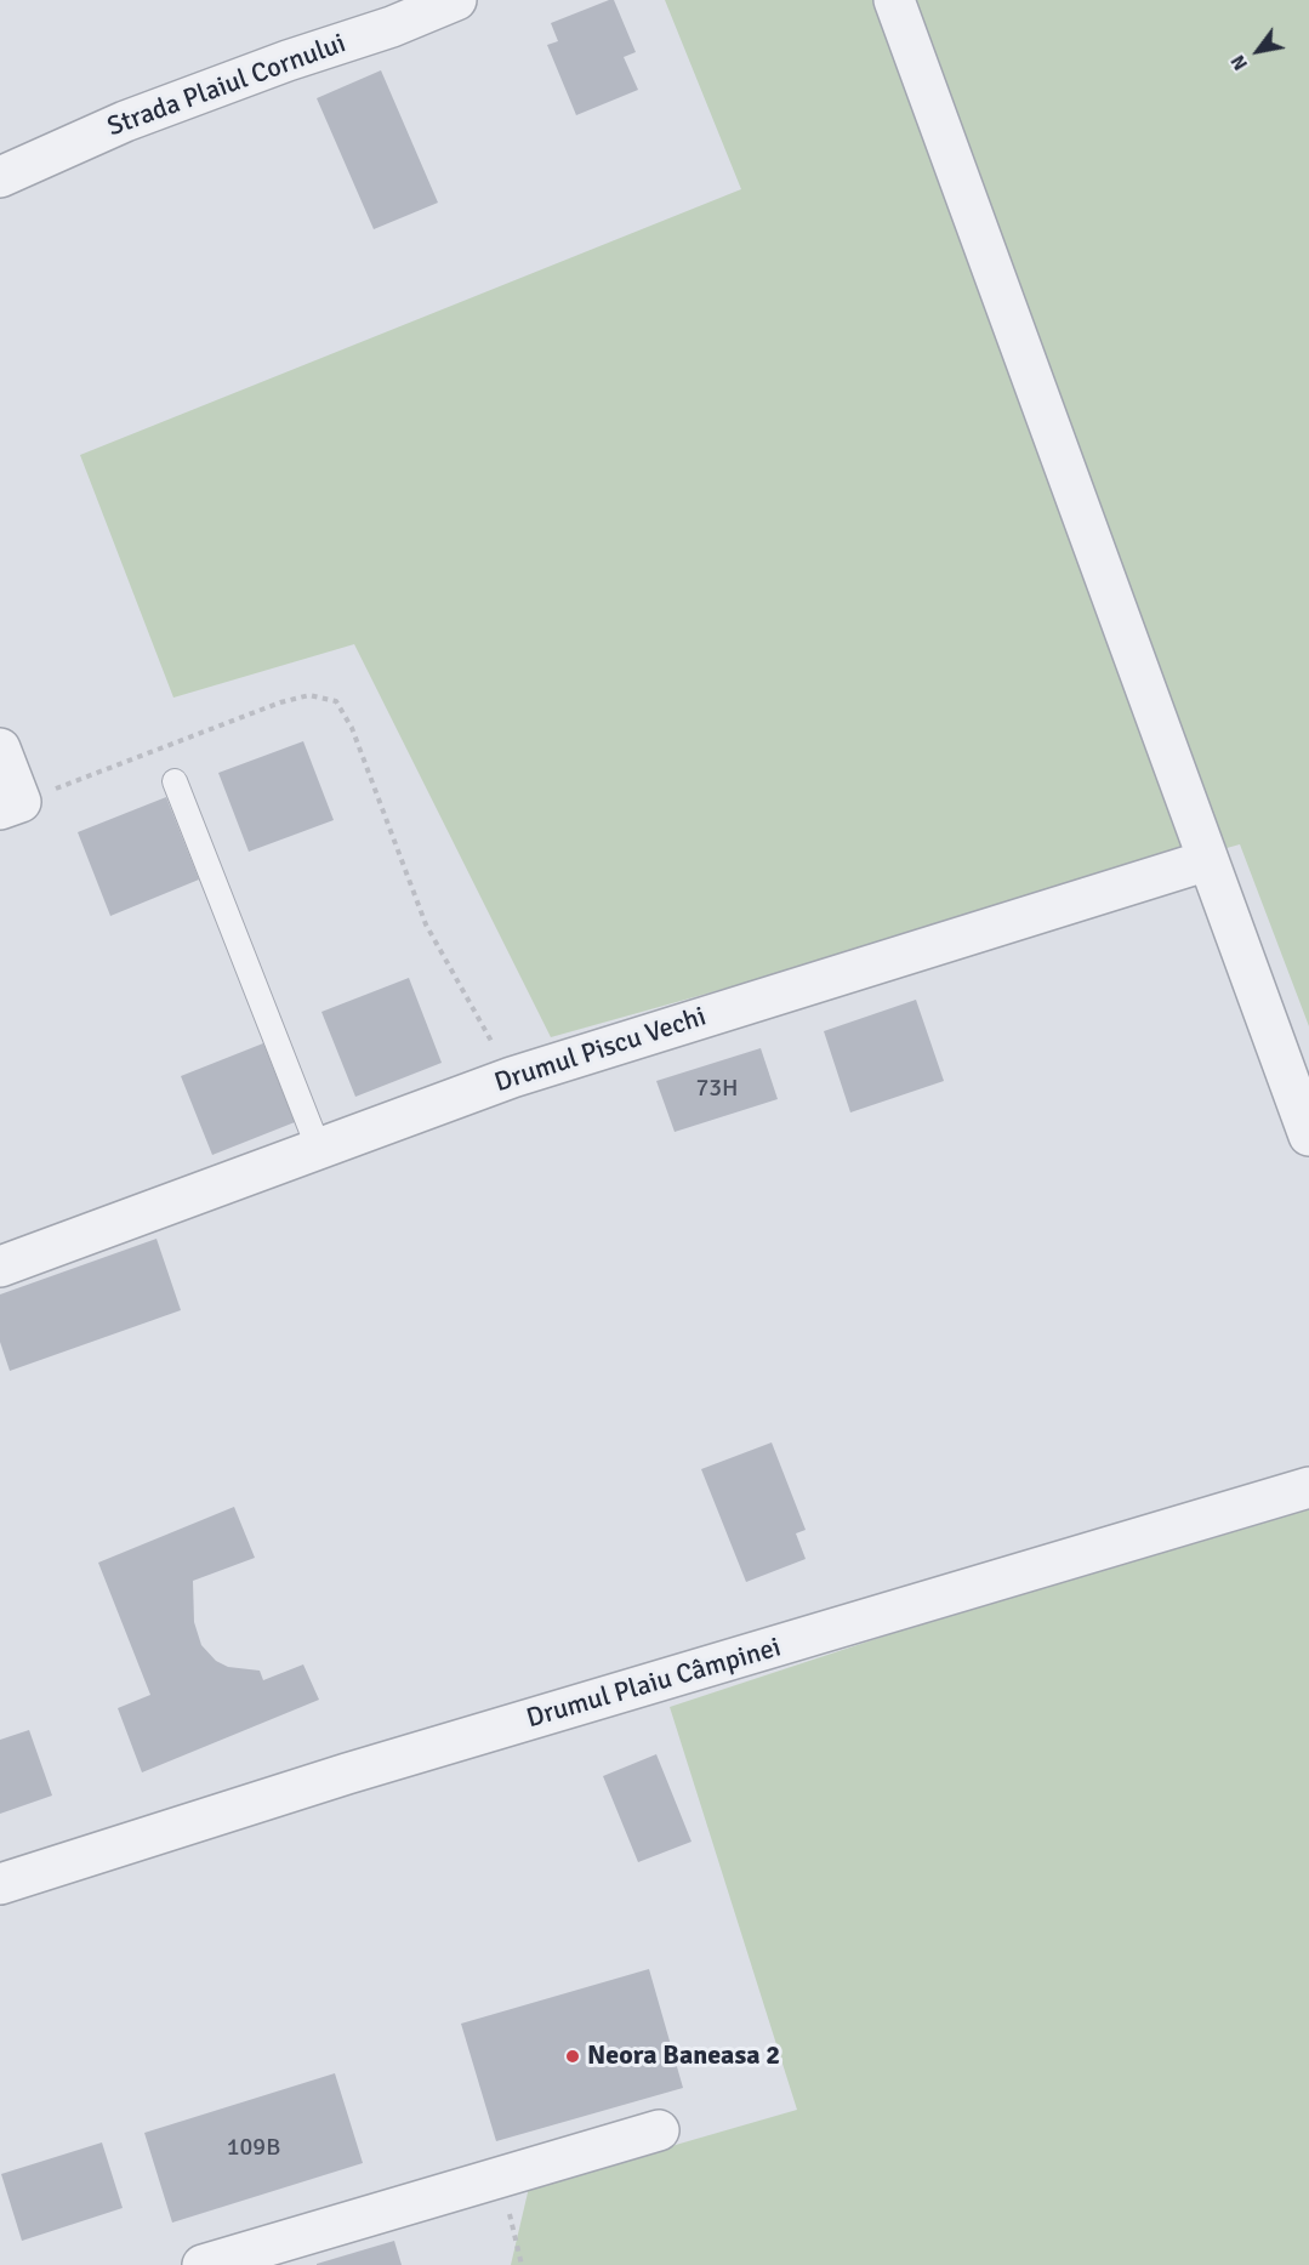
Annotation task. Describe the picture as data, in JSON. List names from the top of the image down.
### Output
{
  "streets": {
    "street": ["Strada Plaiul Cornului", "Drumul Piscu Vechi", "Drumul Plaiu Câmpinei"]
  },
  "places": ["Neora Baneasa 2"],
  "house_numbers": ["73H", "109B"],
  "north": "bottom left"
}
